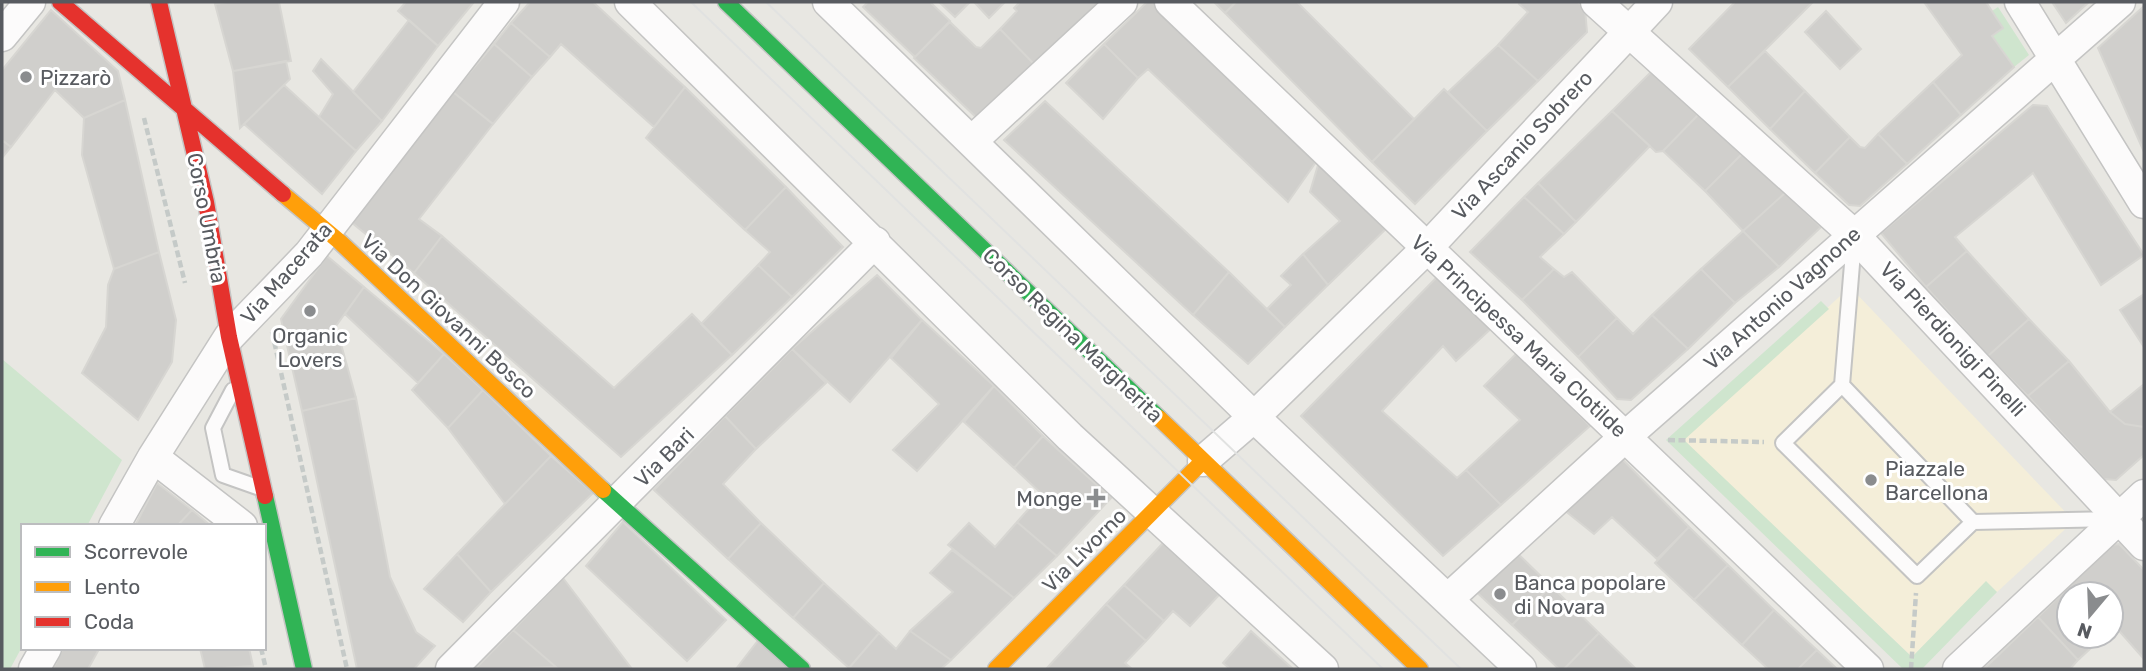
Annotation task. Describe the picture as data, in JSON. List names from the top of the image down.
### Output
{
  "streets": {
    "main road": [
      "Corso Umbria",
      "Via Don Giovanni Bosco",
      "Corso Regina Margherita",
      "Via Livorno"
    ],
    "street": [
      "Via Ascanio Sobrero",
      "Via Macerata",
      "Via Antonio Vagnone",
      "Via Principessa Maria Clotilde",
      "Via Pierdionigi Pinelli",
      "Via Bari"
    ]
  },
  "crossings": [
    ["Via Ascanio Sobrero", "Corso Regina Margherita"],
    ["Via Ascanio Sobrero", "Via Principessa Maria Clotilde"],
    ["Via Ascanio Sobrero", "Via Pierdionigi Pinelli"],
    ["Via Ascanio Sobrero", "Via Livorno"],
    ["Corso Umbria", "Via Macerata"],
    ["Corso Umbria", "Via Don Giovanni Bosco"],
    ["Via Macerata", "Via Don Giovanni Bosco"],
    ["Via Antonio Vagnone", "Via Principessa Maria Clotilde"],
    ["Via Antonio Vagnone", "Via Pierdionigi Pinelli"],
    ["Via Don Giovanni Bosco", "Via Bari"],
    ["Corso Regina Margherita", "Via Livorno"]
  ],
  "places": {
    "other": [
      "Pizzarò",
      "Organic Lovers",
      "Piazzale Barcellona",
      "Banca popolare di Novara"
    ],
    "health": ["Monge"]
  },
  "legend": ["Scorrevole", "Lento", "Coda"],
  "north": "bottom"
}
